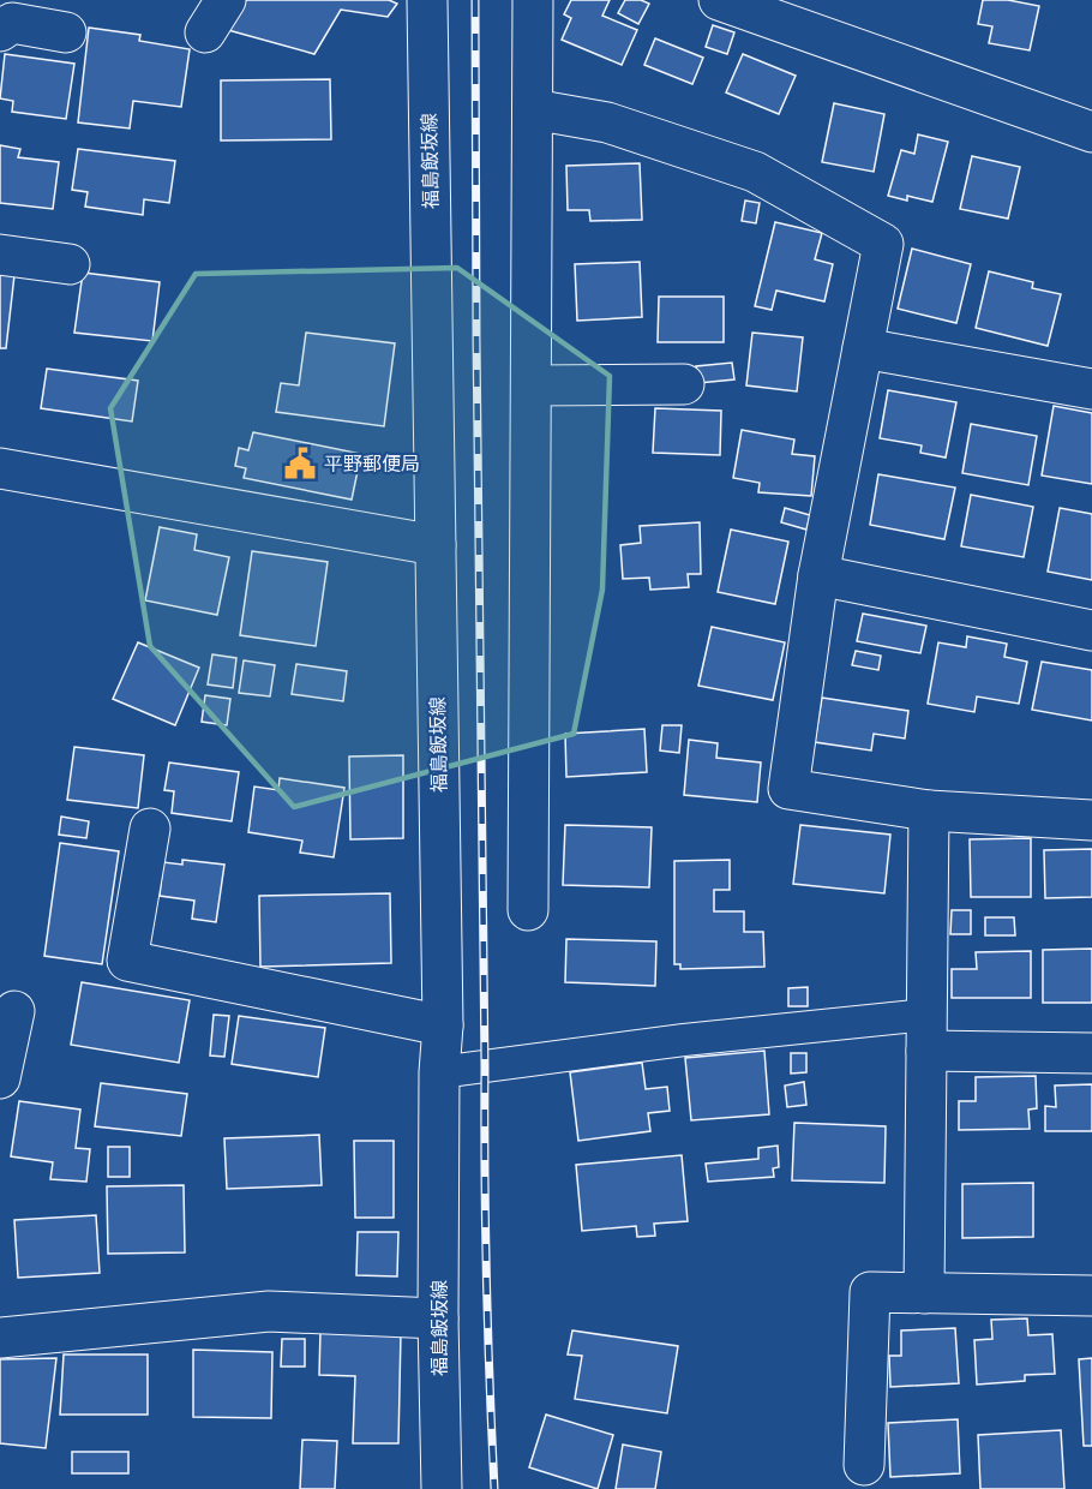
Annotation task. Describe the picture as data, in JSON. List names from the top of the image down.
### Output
{
  "streets": {
    "street": ["福島飯坂線"]
  },
  "places": {
    "public building": ["平野郵便局"]
  }
}
